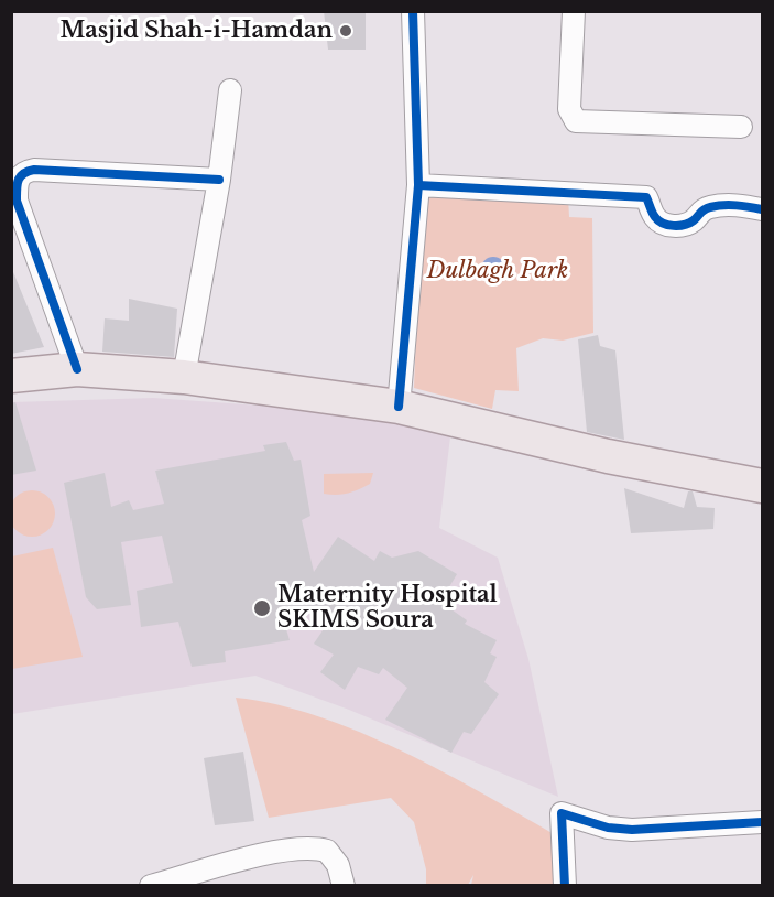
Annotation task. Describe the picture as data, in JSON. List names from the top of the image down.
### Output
{
  "parks": ["Dulbagh Park"],
  "places": ["Masjid Shah-i-Hamdan", "Maternity Hospital SKIMS Soura"]
}
